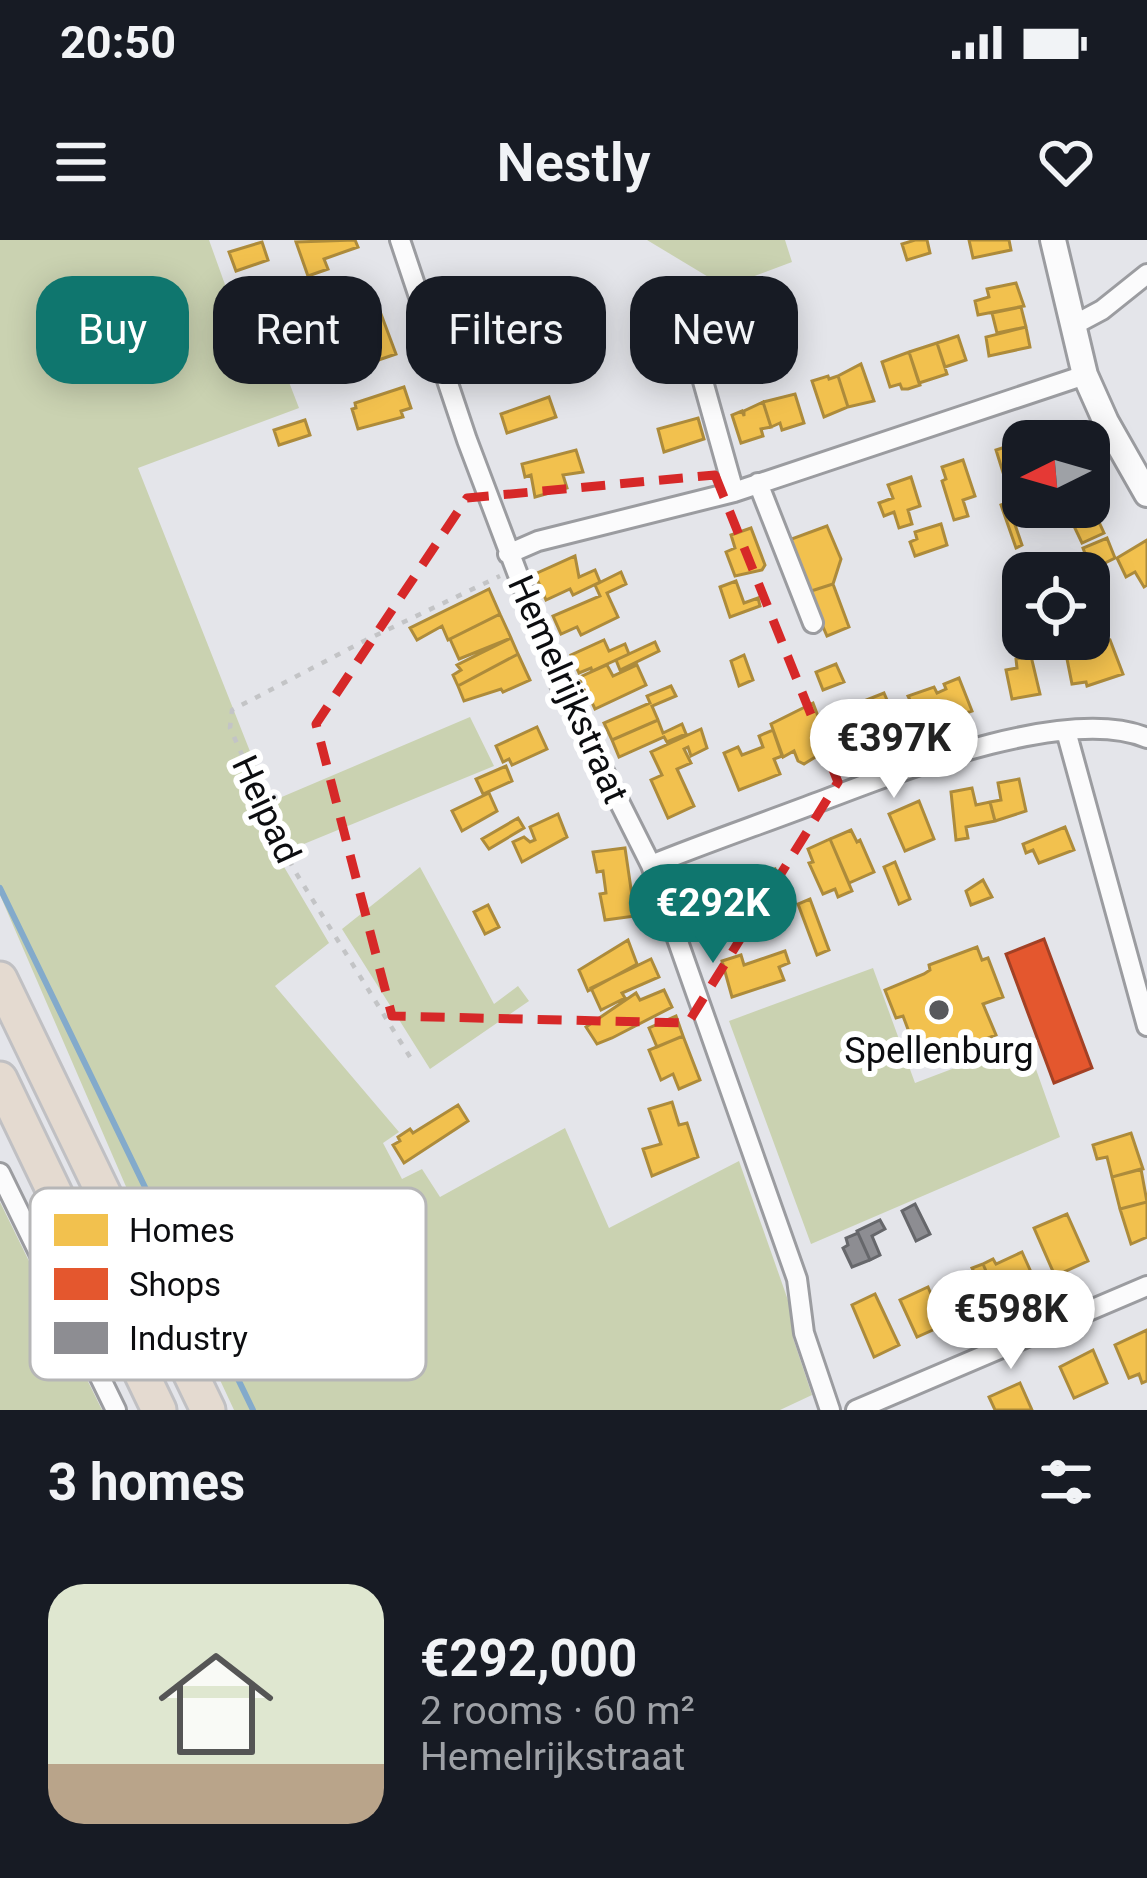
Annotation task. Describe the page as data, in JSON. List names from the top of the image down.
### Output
{
  "streets": {
    "street": ["Hemelrijkstraat"],
    "path": ["Heipad"]
  },
  "crossings": [
    ["Hemelrijkstraat", "Heipad"]
  ],
  "places": ["Spellenburg"],
  "legend": ["Homes", "Shops", "Industry"],
  "north": "left",
  "page": {
    "status": "20:50",
    "header": "Nestly",
    "chip": [
      "Buy",
      "Rent",
      "Filters",
      "New"
    ],
    "price": ["€397K", "€292K", "€598K"],
    "heading": "3 homes",
    "list": [
      {
        "name": "€292,000",
        "note": "2 rooms · 60 m² · Hemelrijkstraat"
      }
    ]
  }
}
